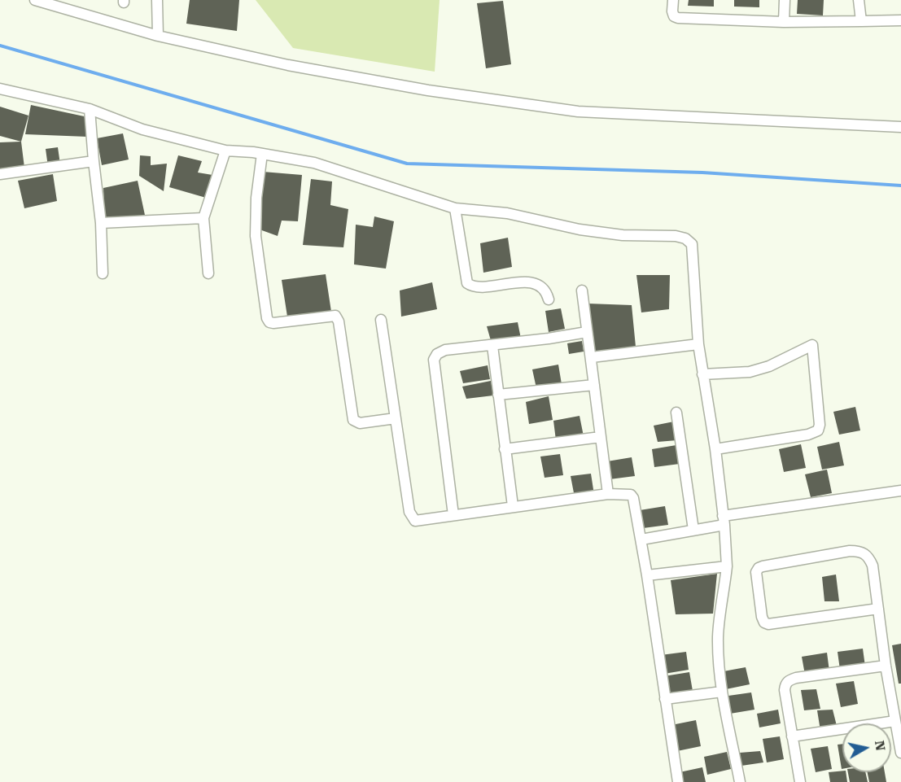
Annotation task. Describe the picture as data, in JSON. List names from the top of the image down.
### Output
{
  "north": "right"
}
